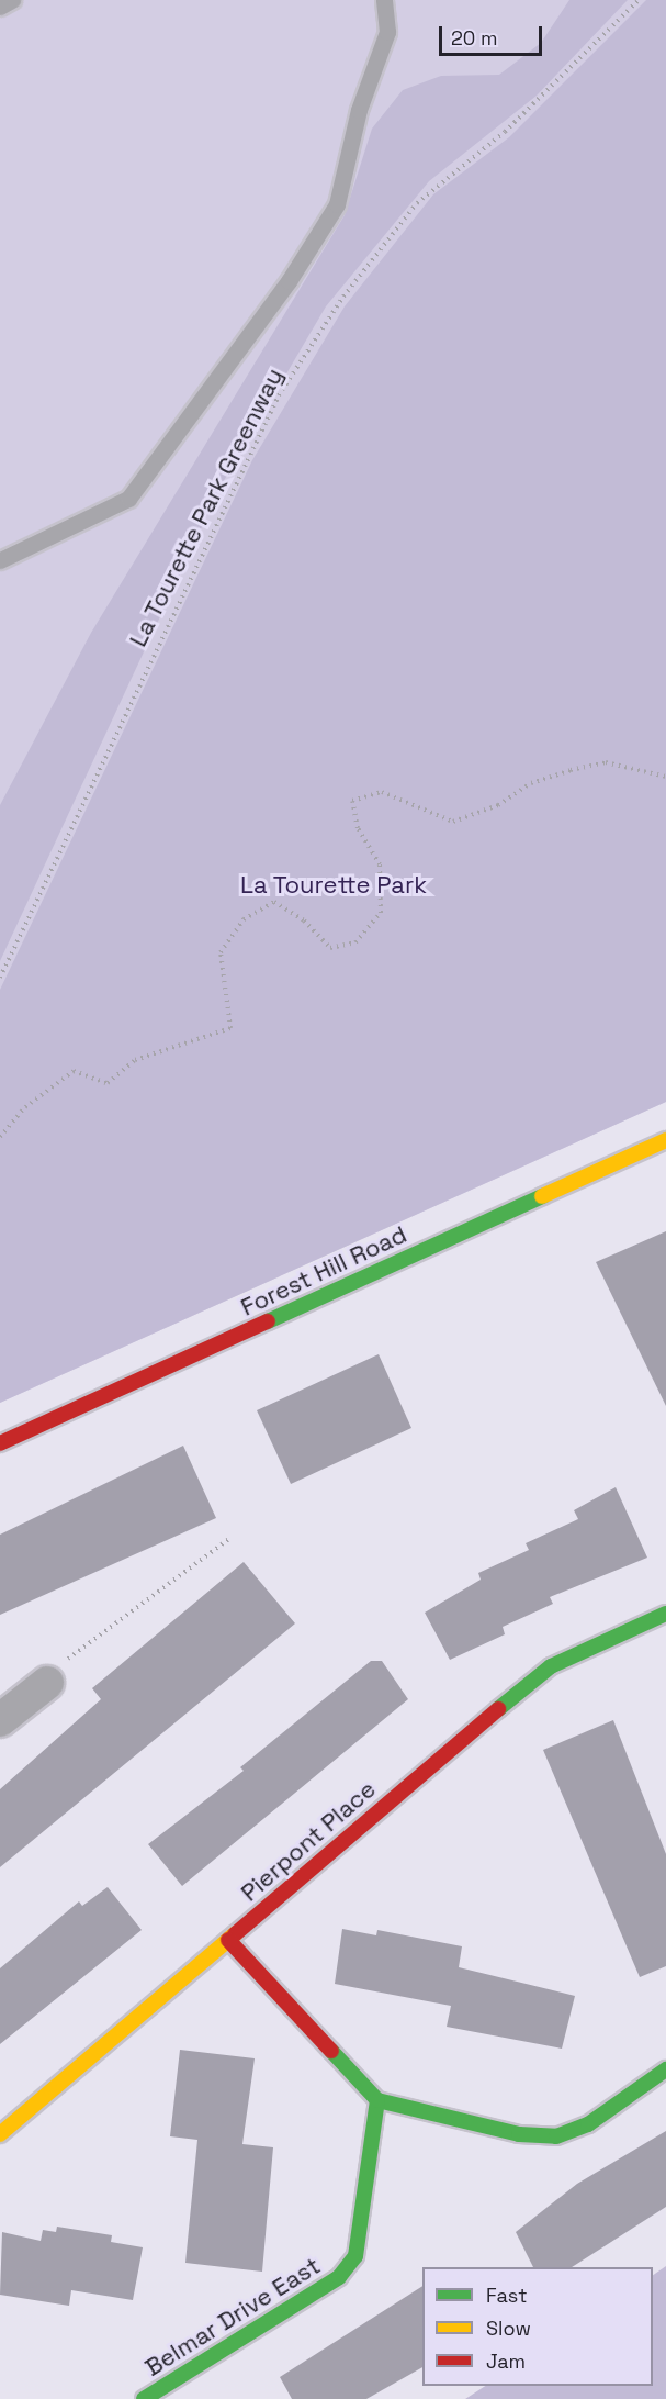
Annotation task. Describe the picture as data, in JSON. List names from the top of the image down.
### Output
{
  "streets": {
    "street": ["Forest Hill Road", "Pierpont Place", "Belmar Drive East"],
    "path": ["La Tourette Park Greenway"]
  },
  "parks": ["La Tourette Park"],
  "legend": ["Fast", "Slow", "Jam"],
  "scale_bar": "20 m"
}
